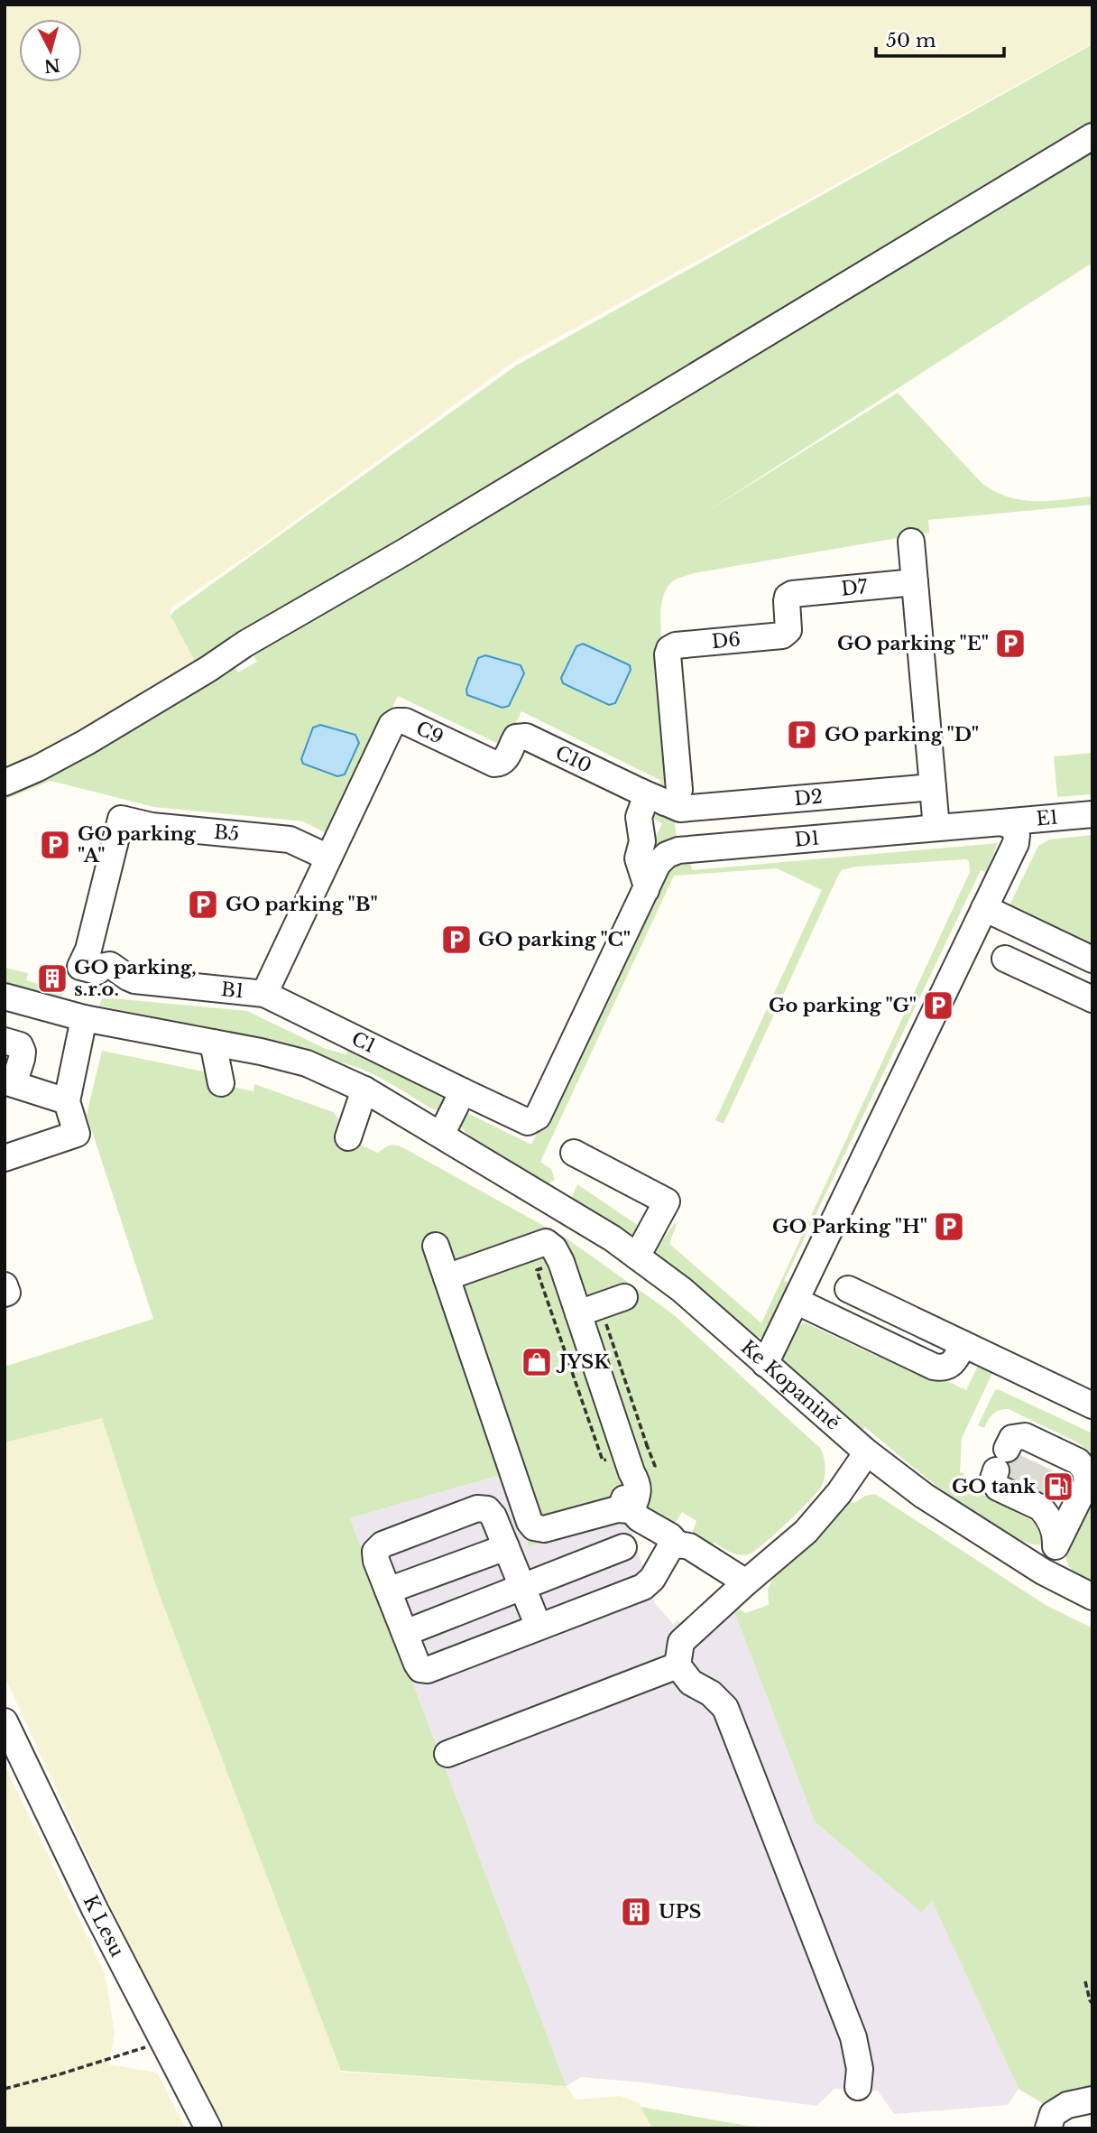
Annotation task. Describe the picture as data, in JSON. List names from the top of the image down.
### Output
{
  "streets": {
    "street": [
      "D7",
      "D6",
      "C9",
      "C10",
      "D2",
      "E1",
      "B5",
      "D1",
      "B1",
      "C1",
      "Ke Kopanině",
      "K Lesu"
    ]
  },
  "crossings": [
    ["D7", "D6"],
    ["D6", "C10"],
    ["D6", "D2"],
    ["C9", "C10"],
    ["C9", "B5"],
    ["C9", "B1"],
    ["C9", "C1"],
    ["C10", "D2"],
    ["E1", "D1"],
    ["B5", "B1"],
    ["D1", "C1"],
    ["B1", "C1"]
  ],
  "places": {
    "parking": [
      "GO parking \"E\"",
      "GO parking \"D\"",
      "GO parking \"A\"",
      "GO parking \"B\"",
      "GO parking \"C\"",
      "Go parking \"G\"",
      "GO Parking \"H\""
    ],
    "building": ["GO parking, s.r.o.", "UPS"],
    "shop": ["JYSK"],
    "fuel station": ["GO tank"]
  },
  "scale_bar": "50 m",
  "north": "bottom"
}
